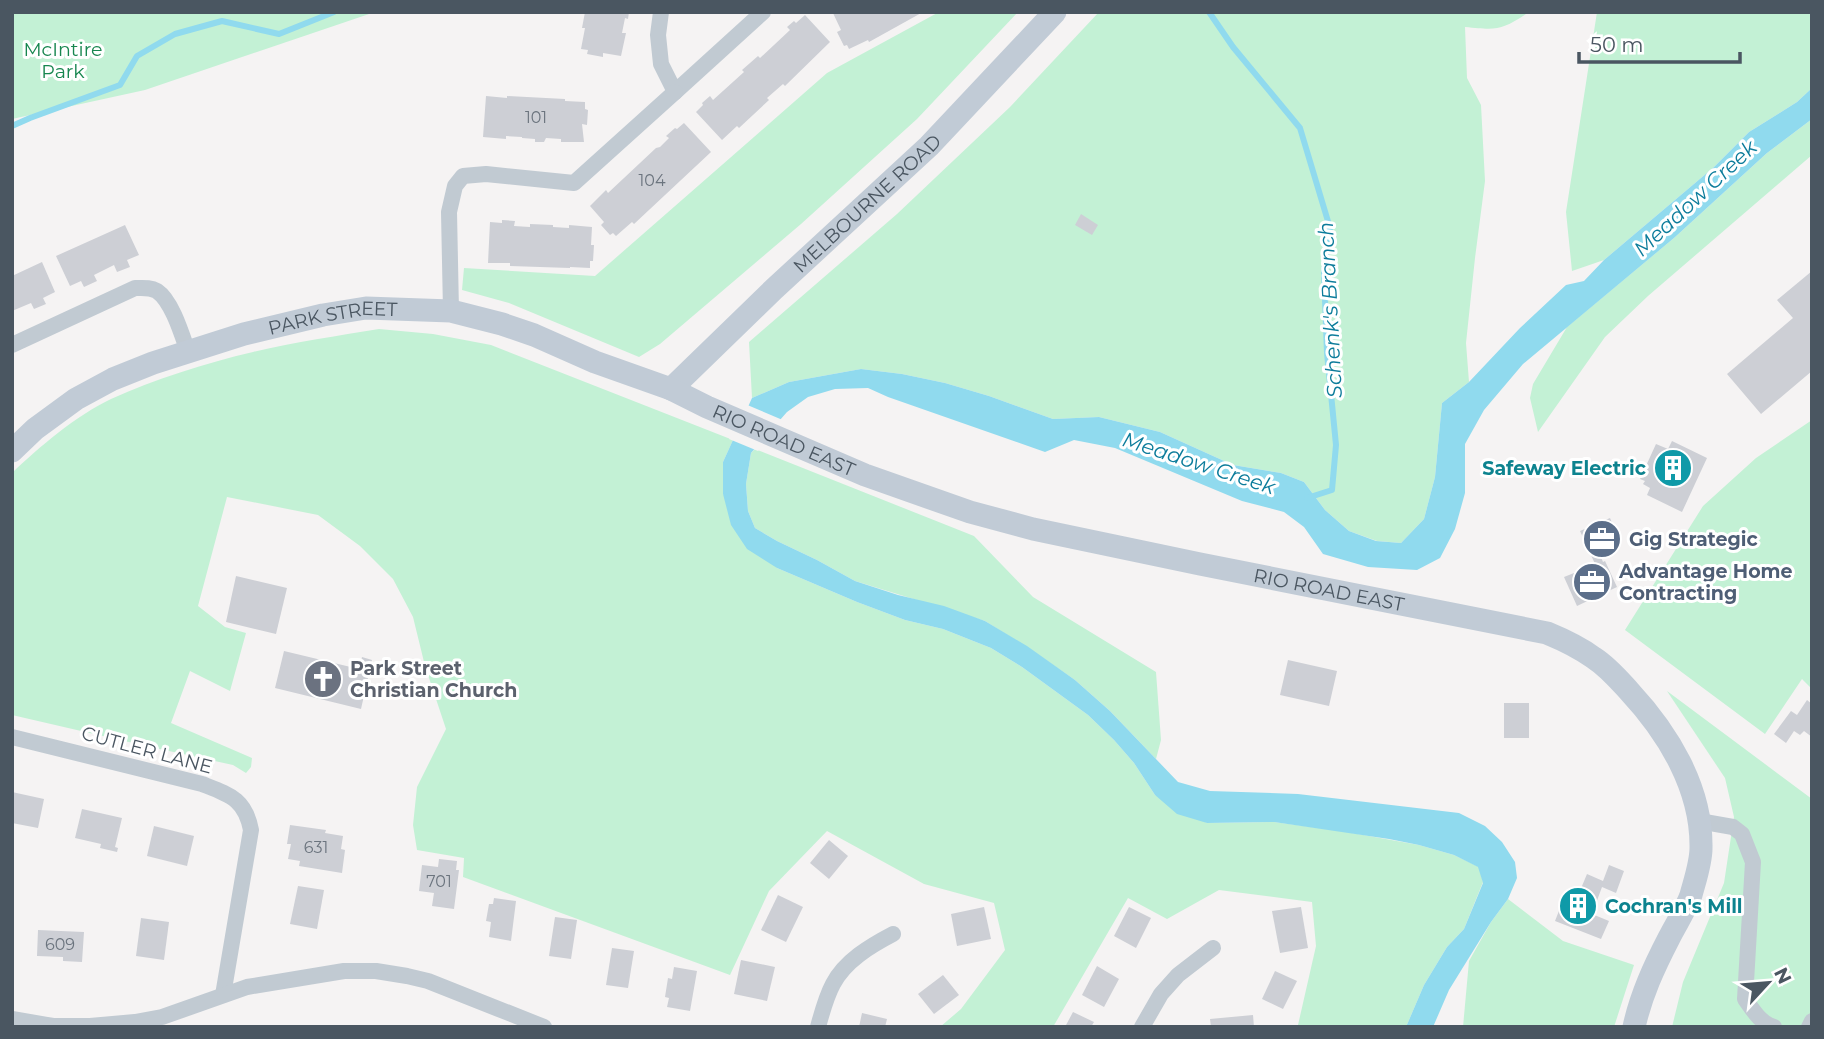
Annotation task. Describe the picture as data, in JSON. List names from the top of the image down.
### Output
{
  "streets": {
    "street": [
      "MELBOURNE ROAD",
      "PARK STREET",
      "RIO ROAD EAST",
      "CUTLER LANE"
    ]
  },
  "crossings": [
    ["MELBOURNE ROAD", "PARK STREET"],
    ["MELBOURNE ROAD", "RIO ROAD EAST"],
    ["PARK STREET", "RIO ROAD EAST"]
  ],
  "water": ["Meadow Creek", "Schenk's Branch"],
  "parks": ["McIntire Park"],
  "places": {
    "building": ["Safeway Electric", "Cochran's Mill"],
    "office": ["Gig Strategic", "Advantage Home Contracting"],
    "church": ["Park Street Christian Church"]
  },
  "house_numbers": [
    "101",
    "104",
    "631",
    "701",
    "609"
  ],
  "scale_bar": "50 m",
  "north": "top right"
}
